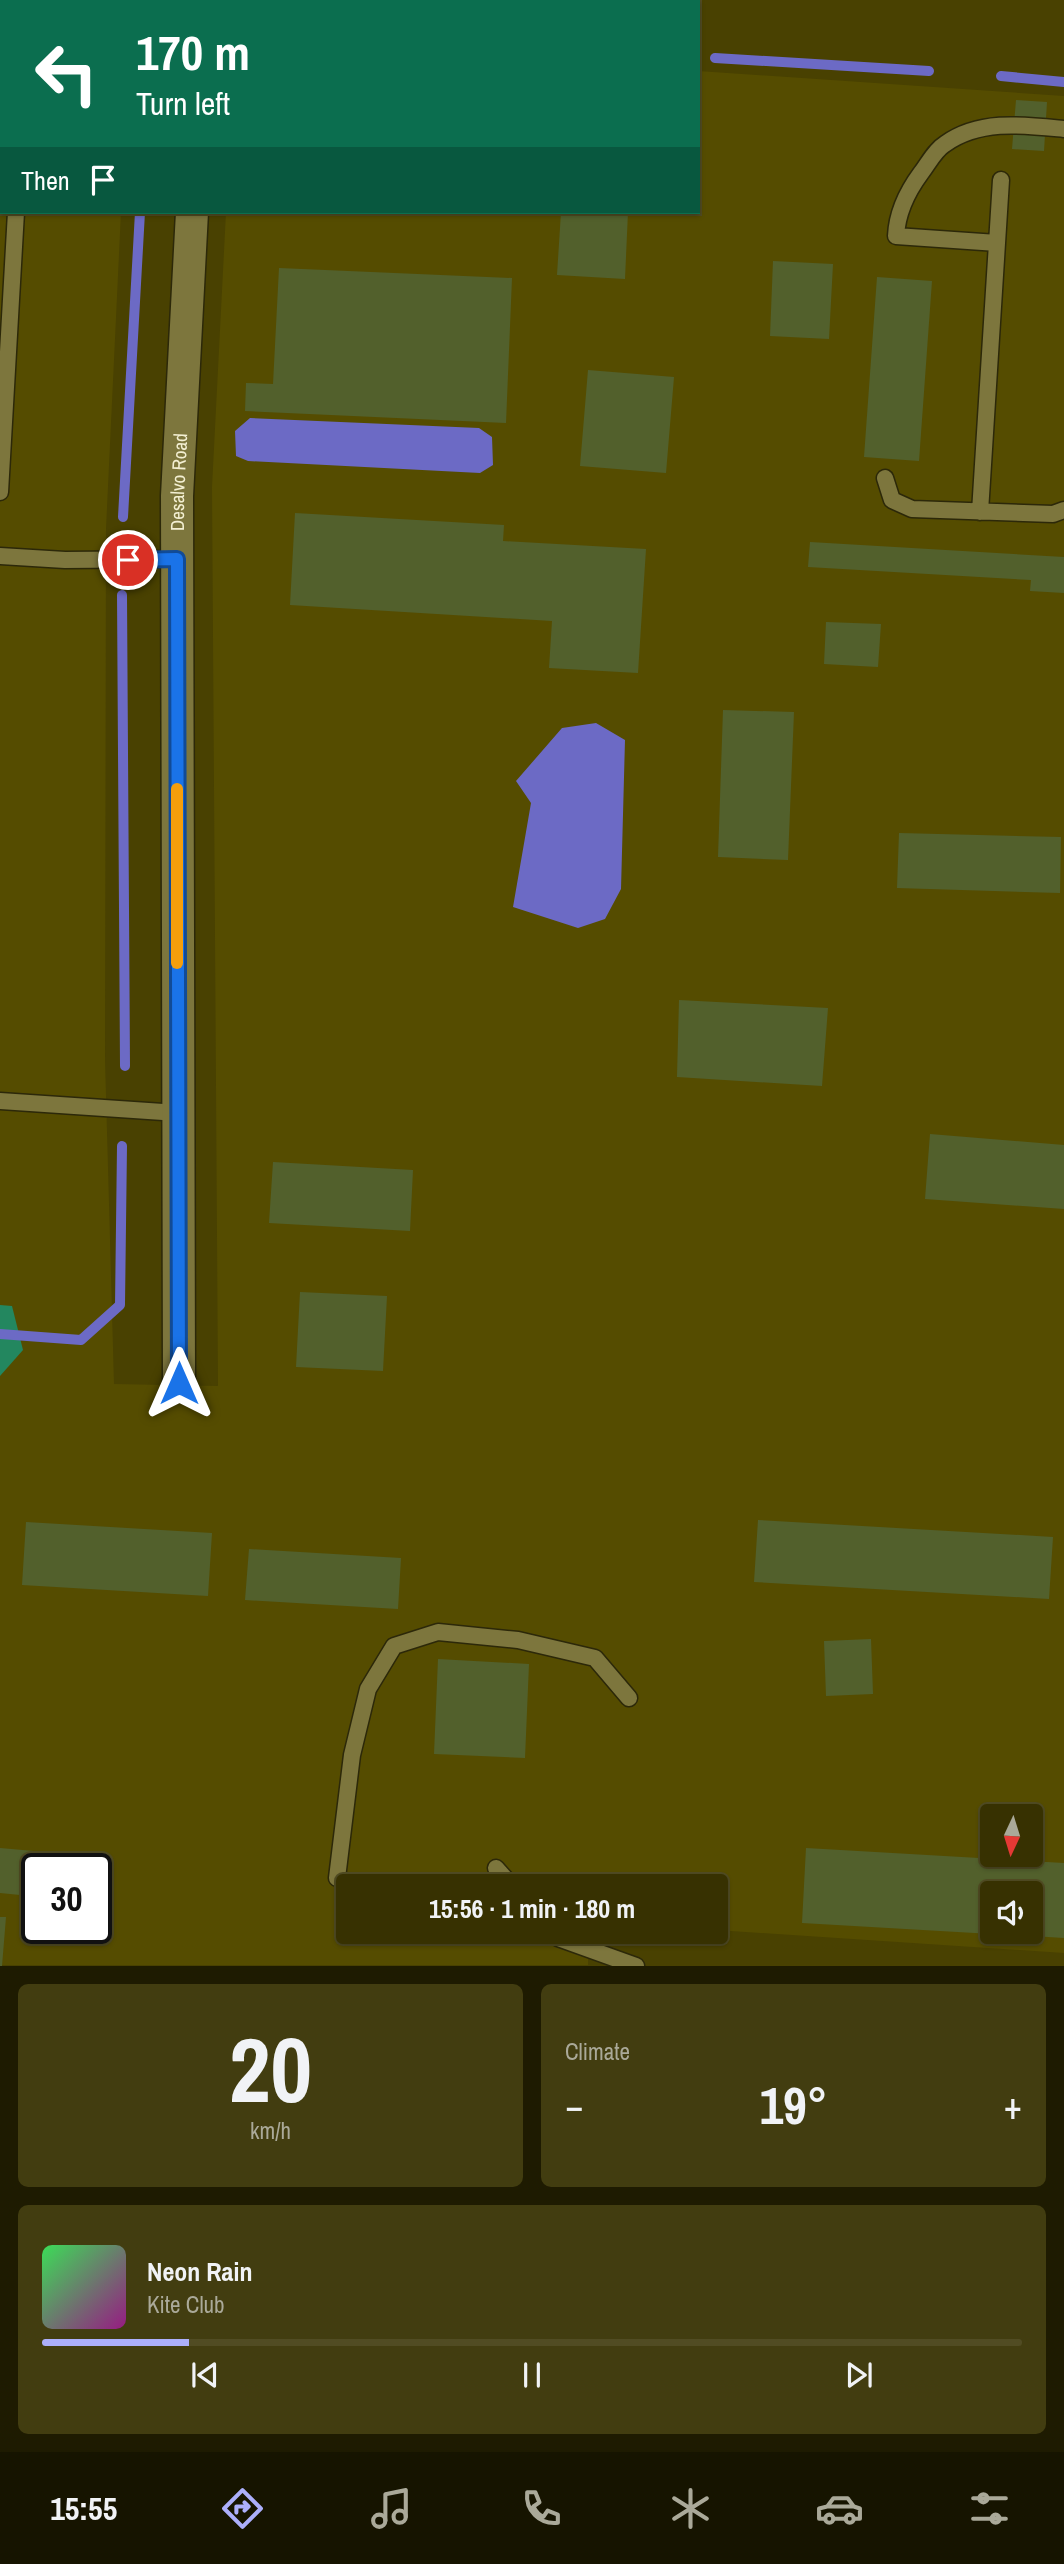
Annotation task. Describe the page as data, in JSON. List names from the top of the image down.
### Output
{
  "streets": {
    "street": ["Desalvo Road"]
  },
  "north": "bottom",
  "page": {
    "turn": ["170 m", "Turn left"],
    "then": "Then",
    "limit": "30",
    "trip": "15:56 · 1 min · 180 m",
    "tile": [
      ["20", "km/h"],
      "Climate"
    ],
    "heat": ["−", "19°", "+"],
    "song": ["Neon Rain", "Kite Club"],
    "tabs": "15:55"
  }
}
